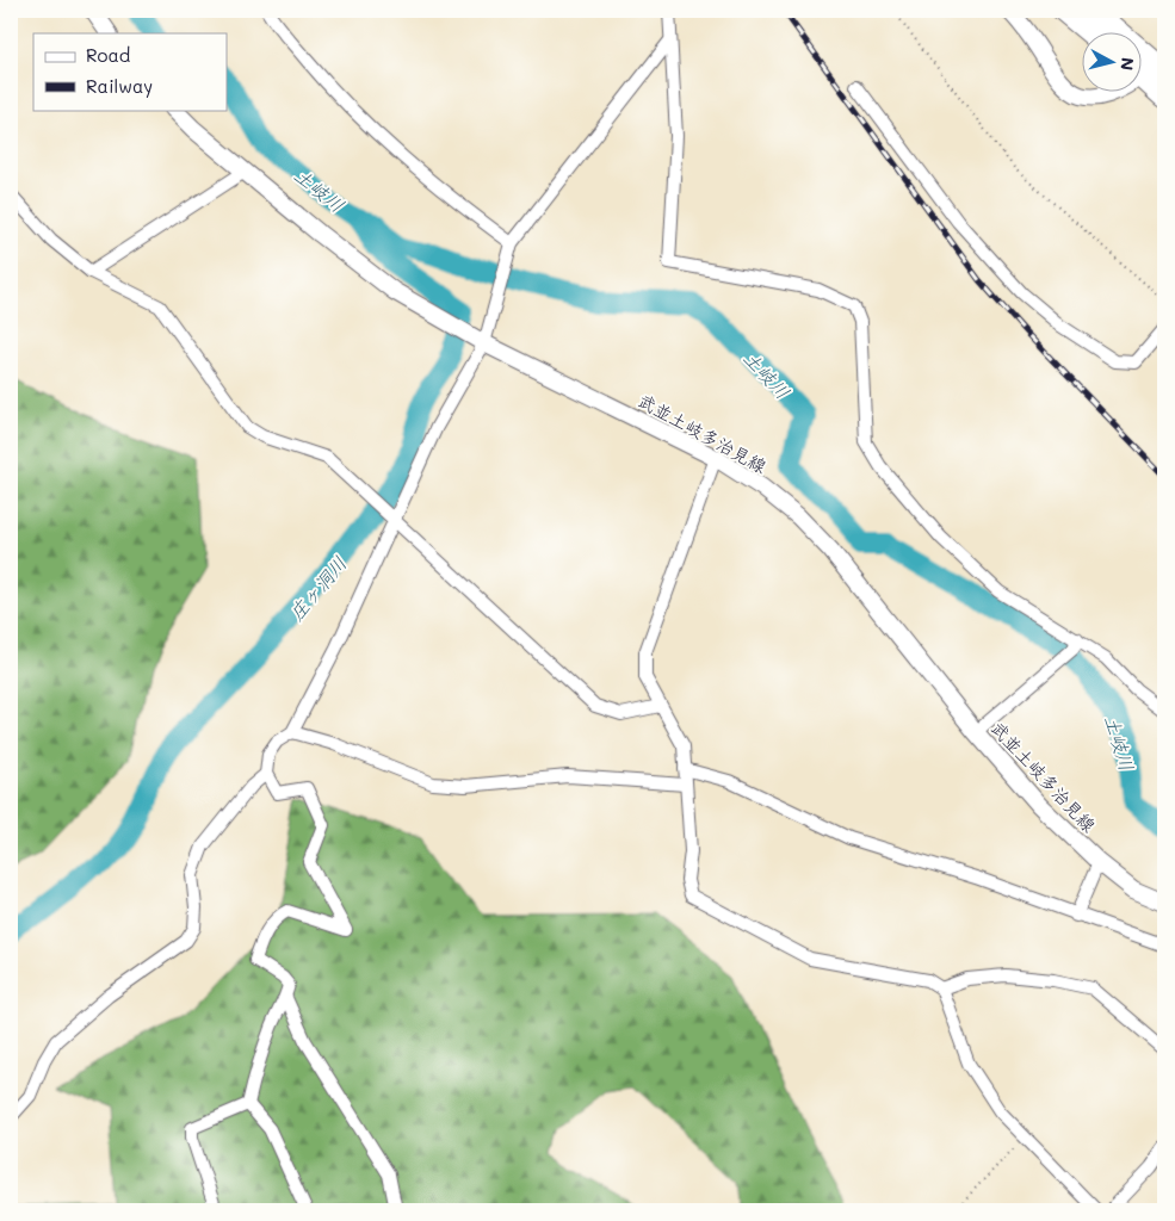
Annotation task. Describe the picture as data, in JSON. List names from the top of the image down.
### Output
{
  "streets": {
    "main road": ["武並土岐多治見線"]
  },
  "water": ["土岐川", "庄ヶ洞川"],
  "legend": ["Road", "Railway"],
  "north": "right"
}
